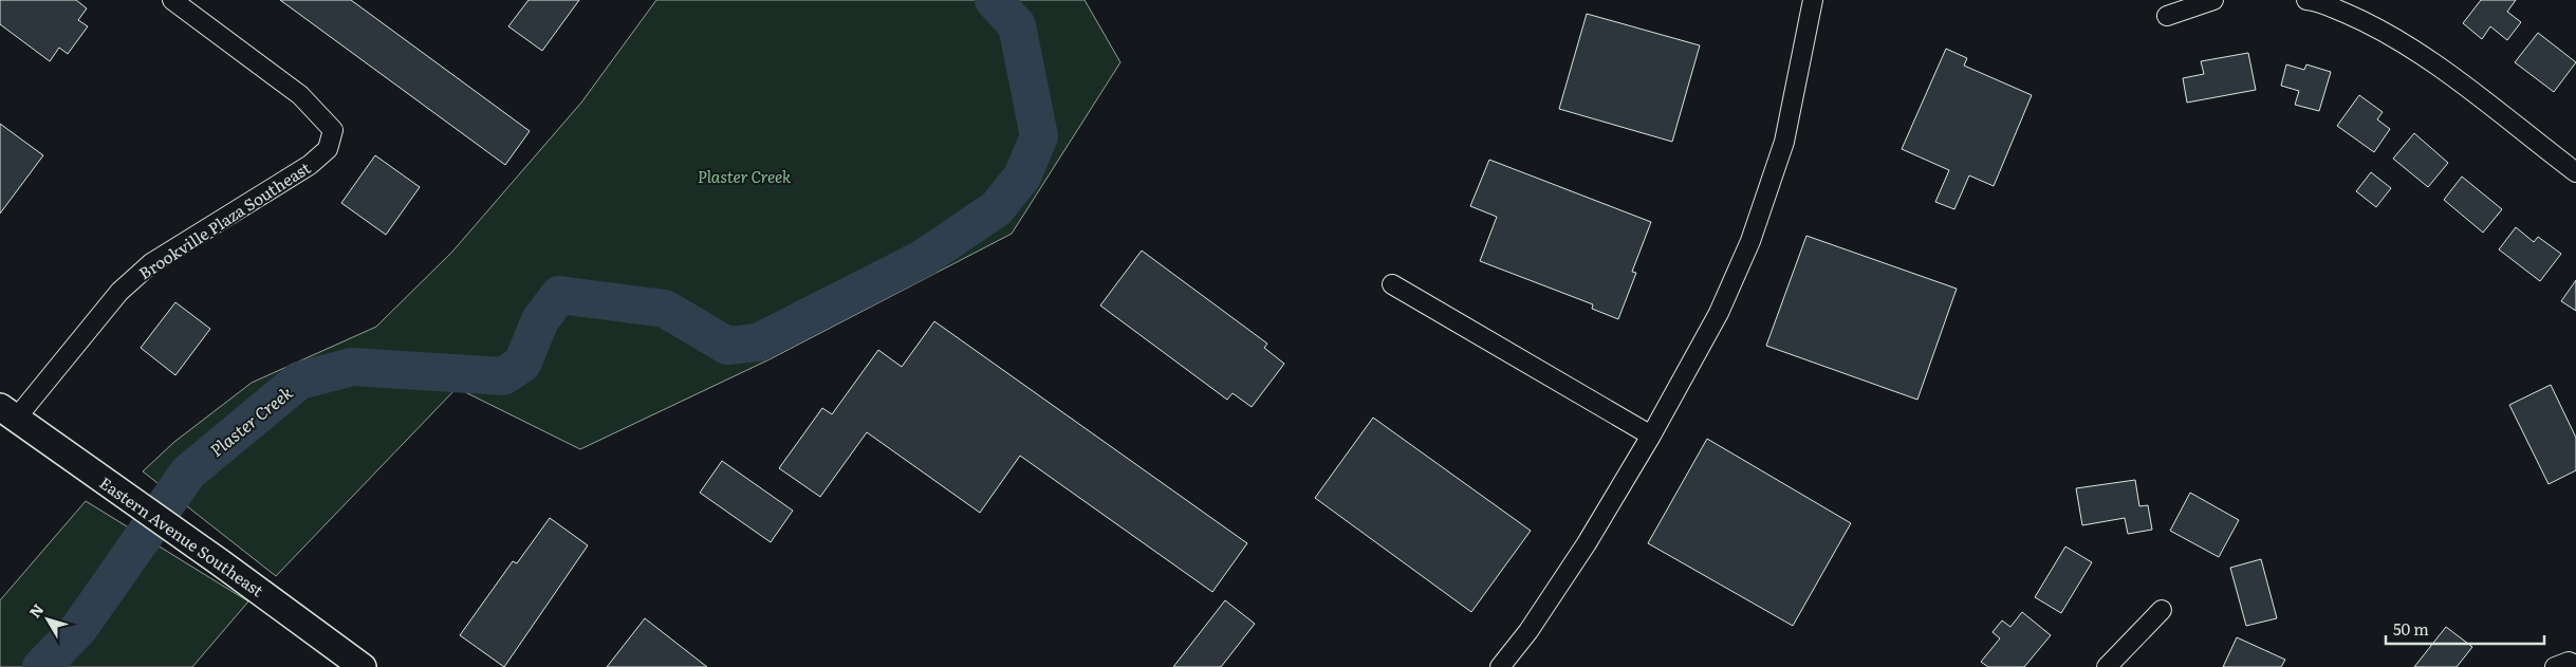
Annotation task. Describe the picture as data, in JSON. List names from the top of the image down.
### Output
{
  "streets": {
    "main road": ["Eastern Avenue Southeast"],
    "street": ["Brookville Plaza Southeast"]
  },
  "crossings": [
    ["Brookville Plaza Southeast", "Eastern Avenue Southeast"]
  ],
  "water": ["Plaster Creek"],
  "parks": ["Plaster Creek"],
  "scale_bar": "50 m",
  "north": "top left"
}
